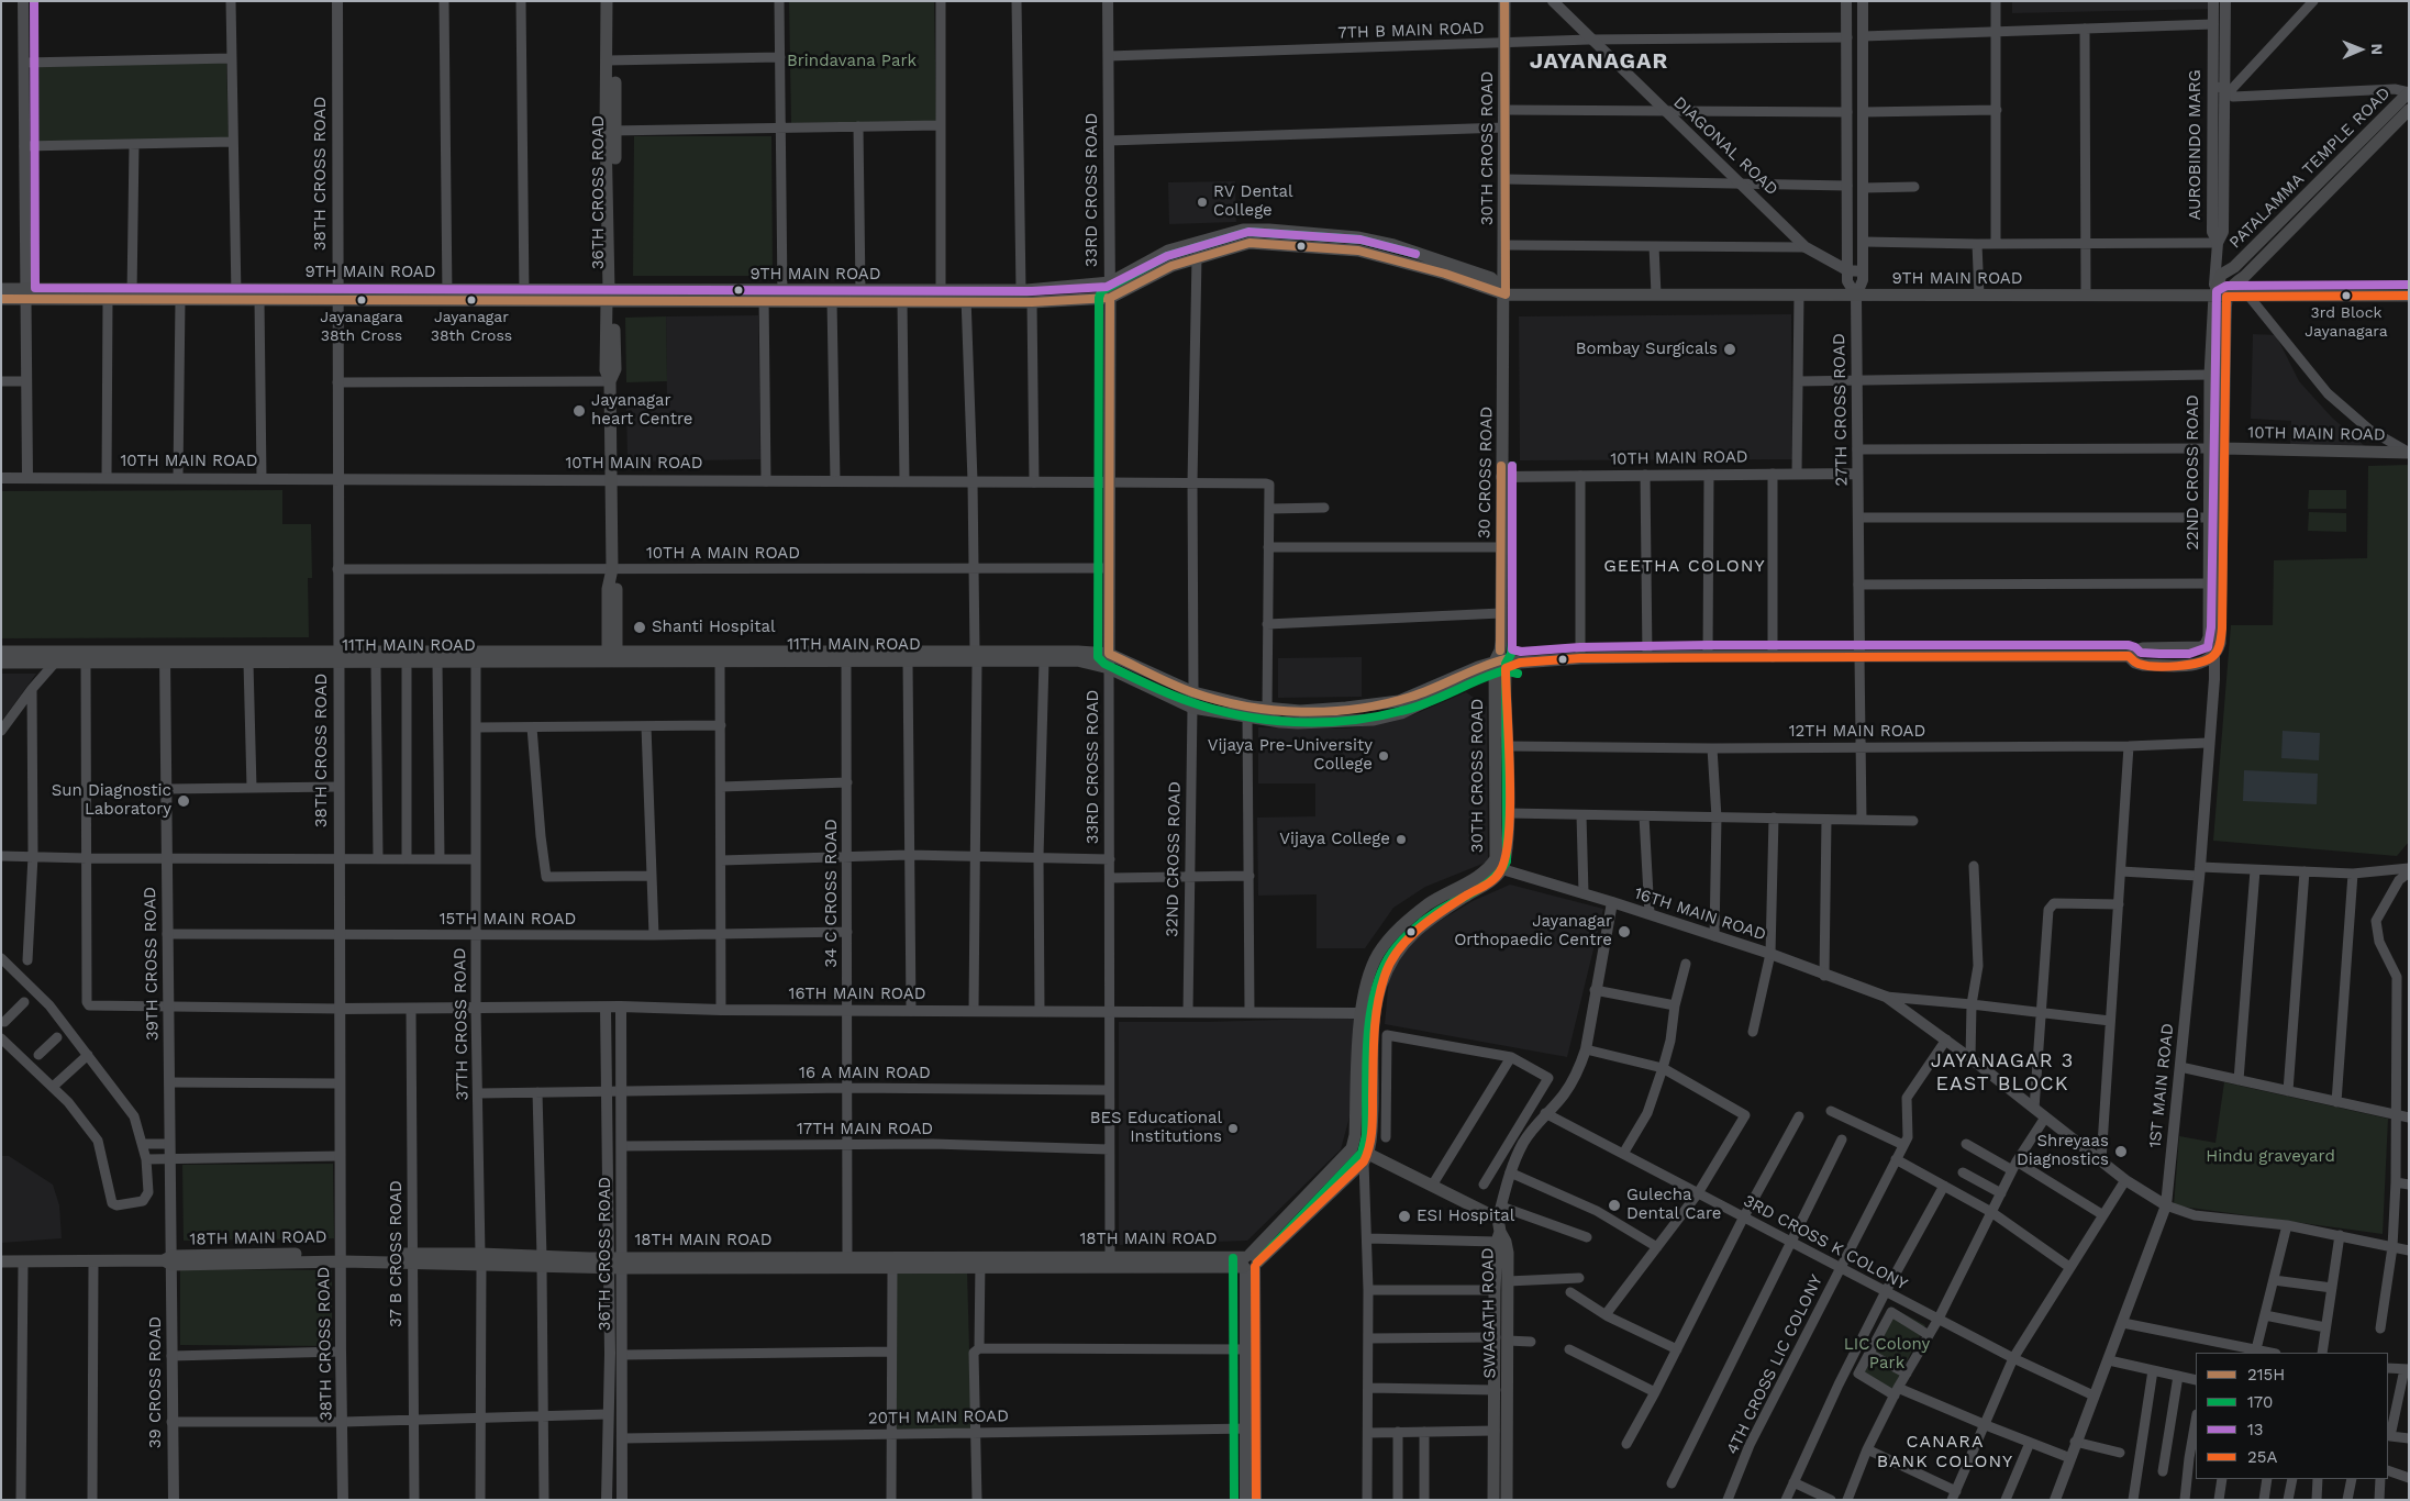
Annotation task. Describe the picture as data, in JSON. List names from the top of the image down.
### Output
{
  "streets": {
    "main road": [
      "30TH CROSS ROAD",
      "PATALAMMA TEMPLE ROAD",
      "33RD CROSS ROAD",
      "36TH CROSS ROAD",
      "9TH MAIN ROAD",
      "10TH MAIN ROAD",
      "30 CROSS ROAD",
      "22ND CROSS ROAD",
      "11TH MAIN ROAD",
      "18TH MAIN ROAD",
      "SWAGATH ROAD"
    ],
    "street": [
      "7TH B MAIN ROAD",
      "AUROBINDO MARG",
      "DIAGONAL ROAD",
      "38TH CROSS ROAD",
      "27TH CROSS ROAD",
      "10TH A MAIN ROAD",
      "12TH MAIN ROAD",
      "32ND CROSS ROAD",
      "34 C CROSS ROAD",
      "16TH MAIN ROAD",
      "15TH MAIN ROAD",
      "39TH CROSS ROAD",
      "37TH CROSS ROAD",
      "16 A MAIN ROAD",
      "1ST MAIN ROAD",
      "17TH MAIN ROAD",
      "3RD CROSS K COLONY",
      "37 B CROSS ROAD",
      "4TH CROSS LIC COLONY",
      "39 CROSS ROAD",
      "20TH MAIN ROAD"
    ]
  },
  "crossings": [
    ["7TH B MAIN ROAD", "DIAGONAL ROAD"],
    ["7TH B MAIN ROAD", "30TH CROSS ROAD"],
    ["7TH B MAIN ROAD", "33RD CROSS ROAD"],
    ["DIAGONAL ROAD", "27TH CROSS ROAD"],
    ["30TH CROSS ROAD", "9TH MAIN ROAD"],
    ["30TH CROSS ROAD", "30 CROSS ROAD"],
    ["30TH CROSS ROAD", "11TH MAIN ROAD"],
    ["30TH CROSS ROAD", "12TH MAIN ROAD"],
    ["30TH CROSS ROAD", "16TH MAIN ROAD"],
    ["30TH CROSS ROAD", "18TH MAIN ROAD"],
    ["PATALAMMA TEMPLE ROAD", "9TH MAIN ROAD"],
    ["PATALAMMA TEMPLE ROAD", "22ND CROSS ROAD"],
    ["38TH CROSS ROAD", "9TH MAIN ROAD"],
    ["38TH CROSS ROAD", "10TH MAIN ROAD"],
    ["38TH CROSS ROAD", "10TH A MAIN ROAD"],
    ["38TH CROSS ROAD", "11TH MAIN ROAD"],
    ["38TH CROSS ROAD", "16TH MAIN ROAD"],
    ["38TH CROSS ROAD", "15TH MAIN ROAD"],
    ["38TH CROSS ROAD", "18TH MAIN ROAD"],
    ["33RD CROSS ROAD", "9TH MAIN ROAD"],
    ["33RD CROSS ROAD", "10TH MAIN ROAD"],
    ["33RD CROSS ROAD", "10TH A MAIN ROAD"],
    ["33RD CROSS ROAD", "11TH MAIN ROAD"],
    ["33RD CROSS ROAD", "16TH MAIN ROAD"],
    ["33RD CROSS ROAD", "16 A MAIN ROAD"],
    ["33RD CROSS ROAD", "17TH MAIN ROAD"],
    ["33RD CROSS ROAD", "18TH MAIN ROAD"],
    ["36TH CROSS ROAD", "9TH MAIN ROAD"],
    ["36TH CROSS ROAD", "10TH MAIN ROAD"],
    ["36TH CROSS ROAD", "10TH A MAIN ROAD"],
    ["36TH CROSS ROAD", "11TH MAIN ROAD"],
    ["36TH CROSS ROAD", "16TH MAIN ROAD"],
    ["36TH CROSS ROAD", "16 A MAIN ROAD"],
    ["36TH CROSS ROAD", "17TH MAIN ROAD"],
    ["36TH CROSS ROAD", "18TH MAIN ROAD"],
    ["36TH CROSS ROAD", "20TH MAIN ROAD"],
    ["9TH MAIN ROAD", "27TH CROSS ROAD"],
    ["9TH MAIN ROAD", "30 CROSS ROAD"],
    ["9TH MAIN ROAD", "22ND CROSS ROAD"],
    ["27TH CROSS ROAD", "10TH MAIN ROAD"],
    ["27TH CROSS ROAD", "12TH MAIN ROAD"],
    ["10TH MAIN ROAD", "30 CROSS ROAD"],
    ["10TH MAIN ROAD", "22ND CROSS ROAD"],
    ["30 CROSS ROAD", "11TH MAIN ROAD"],
    ["22ND CROSS ROAD", "1ST MAIN ROAD"],
    ["11TH MAIN ROAD", "32ND CROSS ROAD"],
    ["11TH MAIN ROAD", "34 C CROSS ROAD"],
    ["11TH MAIN ROAD", "39TH CROSS ROAD"],
    ["11TH MAIN ROAD", "37TH CROSS ROAD"],
    ["12TH MAIN ROAD", "1ST MAIN ROAD"],
    ["32ND CROSS ROAD", "16TH MAIN ROAD"],
    ["34 C CROSS ROAD", "16TH MAIN ROAD"],
    ["34 C CROSS ROAD", "15TH MAIN ROAD"],
    ["34 C CROSS ROAD", "16 A MAIN ROAD"],
    ["34 C CROSS ROAD", "17TH MAIN ROAD"],
    ["34 C CROSS ROAD", "18TH MAIN ROAD"],
    ["16TH MAIN ROAD", "37TH CROSS ROAD"],
    ["16TH MAIN ROAD", "1ST MAIN ROAD"],
    ["16TH MAIN ROAD", "37 B CROSS ROAD"],
    ["16TH MAIN ROAD", "4TH CROSS LIC COLONY"],
    ["15TH MAIN ROAD", "39TH CROSS ROAD"],
    ["15TH MAIN ROAD", "37TH CROSS ROAD"],
    ["39TH CROSS ROAD", "18TH MAIN ROAD"],
    ["39TH CROSS ROAD", "39 CROSS ROAD"],
    ["37TH CROSS ROAD", "18TH MAIN ROAD"],
    ["1ST MAIN ROAD", "3RD CROSS K COLONY"],
    ["18TH MAIN ROAD", "37 B CROSS ROAD"],
    ["18TH MAIN ROAD", "39 CROSS ROAD"],
    ["3RD CROSS K COLONY", "4TH CROSS LIC COLONY"]
  ],
  "districts": [
    "JAYANAGAR",
    "GEETHA COLONY",
    "JAYANAGAR 3 EAST BLOCK",
    "CANARA BANK COLONY"
  ],
  "parks": ["Brindavana Park", "Hindu graveyard", "LIC Colony Park"],
  "places": [
    "RV Dental College",
    "3rd Block Jayanagara",
    "Jayanagara 38th Cross",
    "Jayanagar 38th Cross",
    "Bombay Surgicals",
    "Jayanagar heart Centre",
    "Shanti Hospital",
    "Vijaya Pre-University College",
    "Sun Diagnostic Laboratory",
    "Vijaya College",
    "Jayanagar Orthopaedic Centre",
    "BES Educational Institutions",
    "Shreyaas Diagnostics",
    "Gulecha Dental Care",
    "ESI Hospital"
  ],
  "lines": [
    "transit line 215H",
    "transit line 13",
    "transit line 170",
    "transit line 25A"
  ],
  "legend": [
    "215H",
    "170",
    "13",
    "25A"
  ],
  "north": "right"
}
